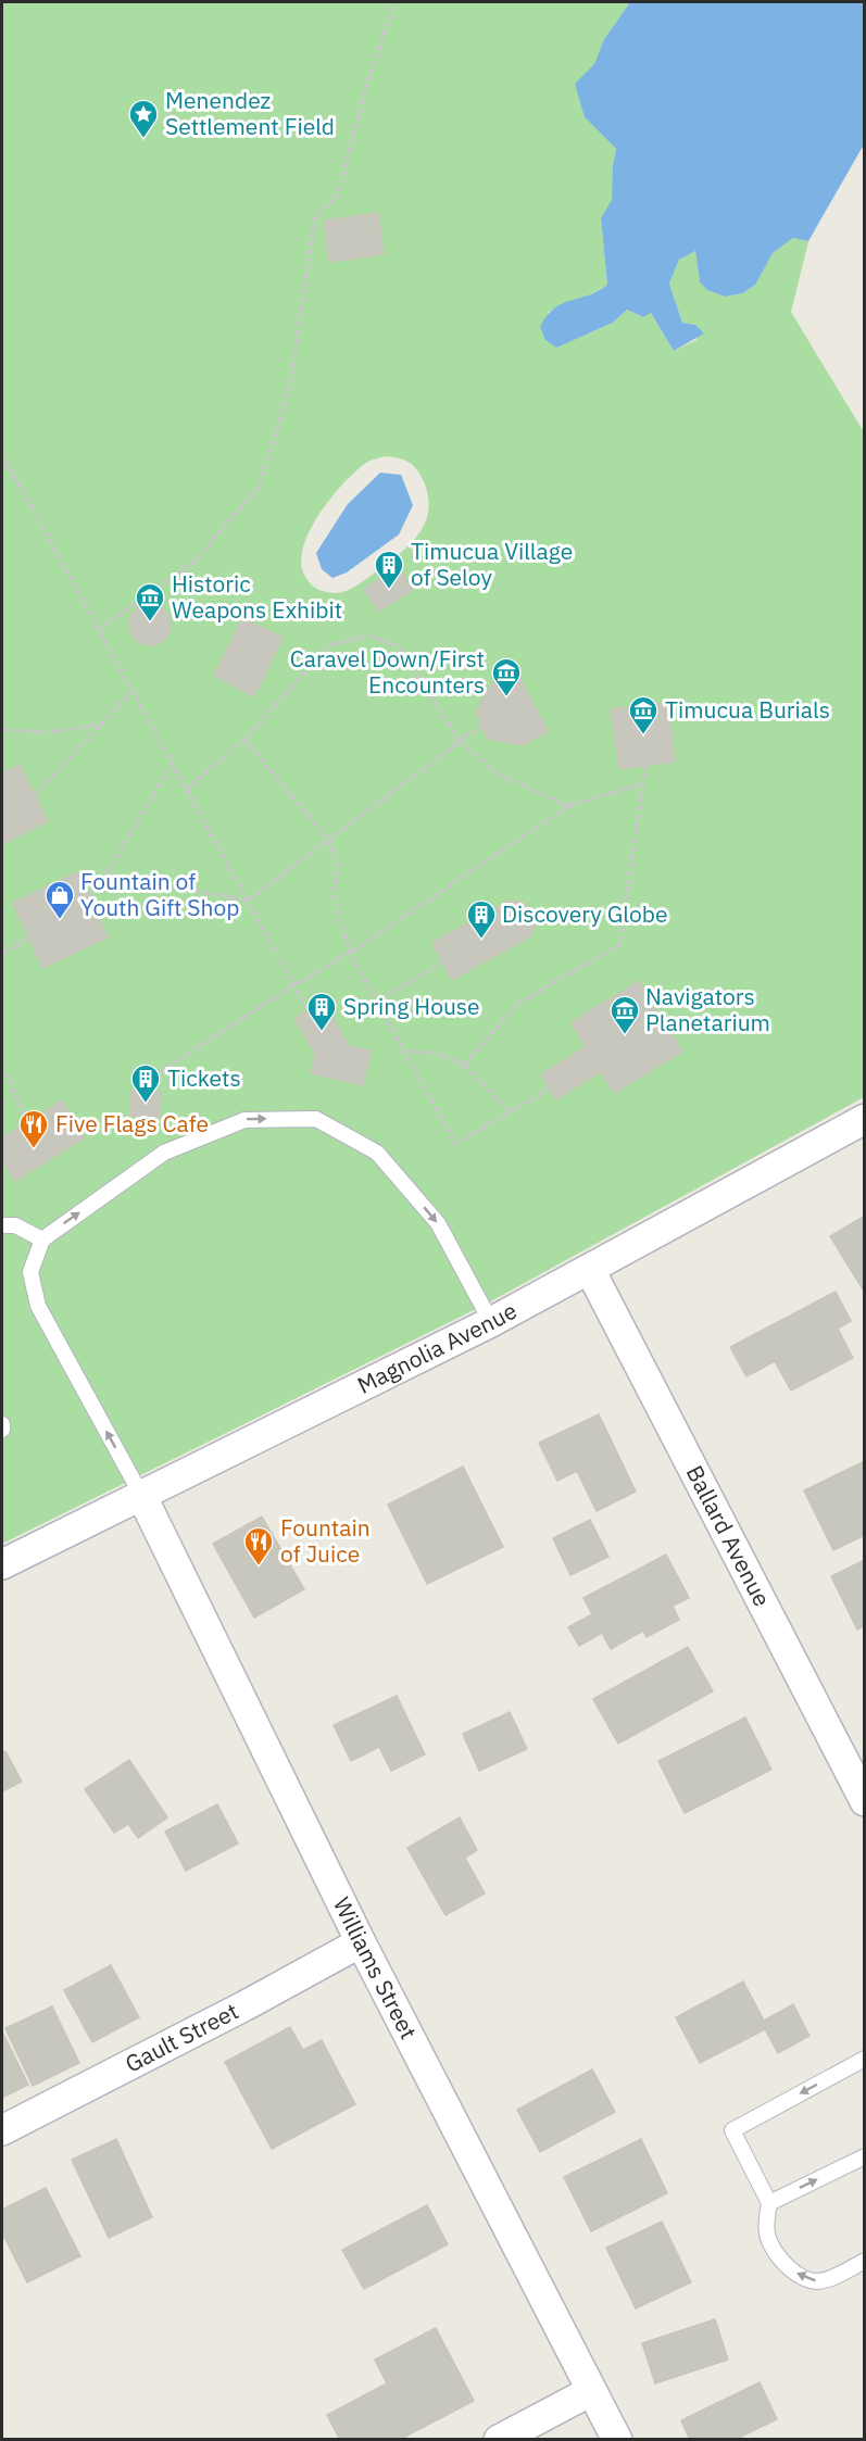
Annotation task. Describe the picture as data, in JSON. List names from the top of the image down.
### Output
{
  "streets": {
    "street": [
      "Magnolia Avenue",
      "Ballard Avenue",
      "Williams Street",
      "Gault Street"
    ]
  },
  "crossings": [
    ["Magnolia Avenue", "Ballard Avenue"],
    ["Magnolia Avenue", "Williams Street"],
    ["Williams Street", "Gault Street"]
  ],
  "places": {
    "place": ["Menendez Settlement Field"],
    "building": [
      "Timucua Village of Seloy",
      "Discovery Globe",
      "Spring House",
      "Tickets"
    ],
    "museum": [
      "Historic Weapons Exhibit",
      "Caravel Down/First Encounters",
      "Timucua Burials",
      "Navigators Planetarium"
    ],
    "shop": ["Fountain of Youth Gift Shop"],
    "restaurant": ["Five Flags Cafe", "Fountain of Juice"]
  }
}
